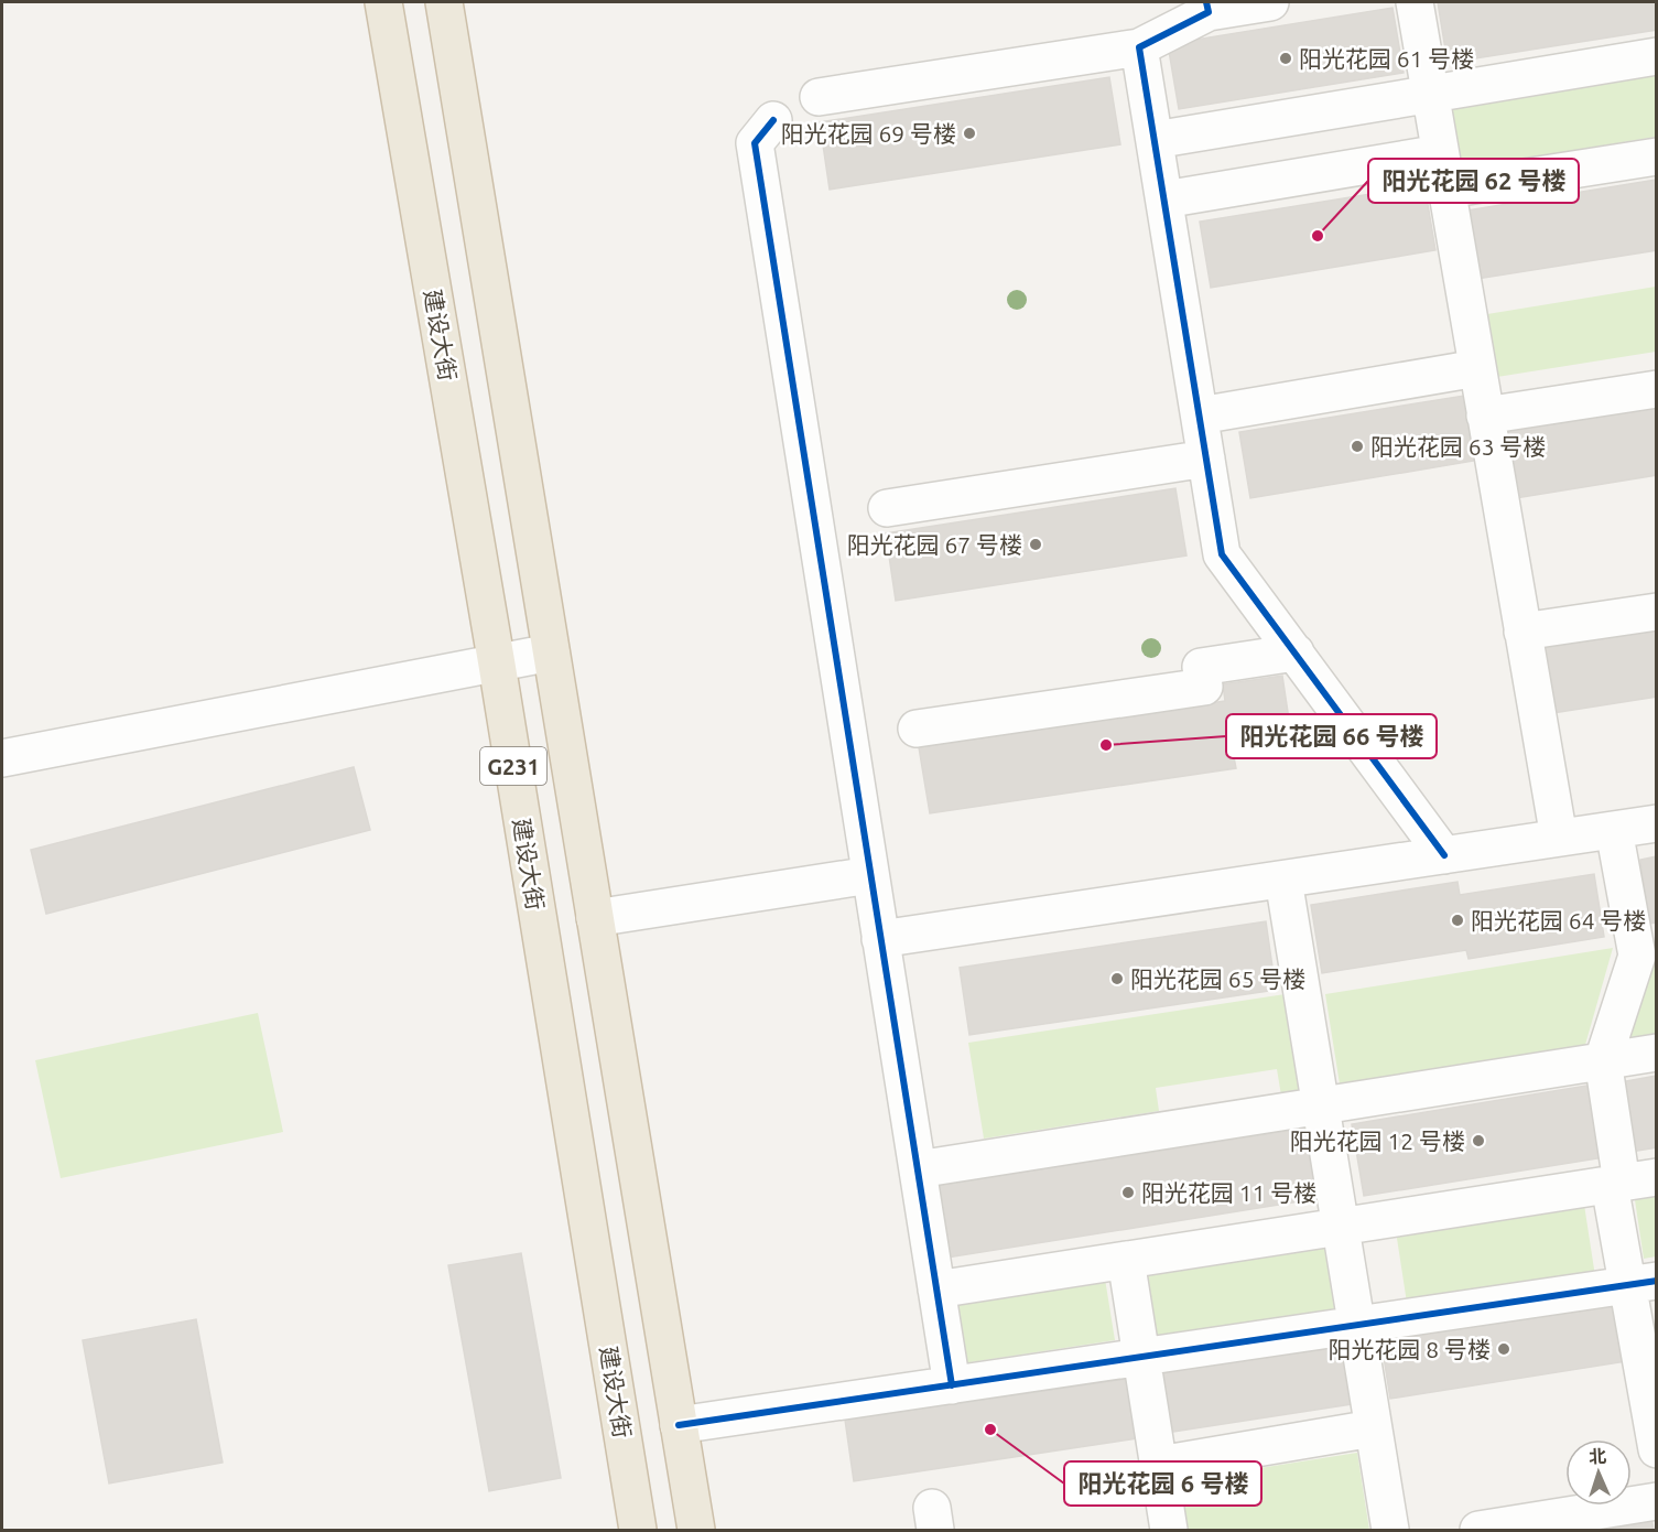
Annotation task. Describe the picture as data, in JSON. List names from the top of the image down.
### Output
{
  "streets": {
    "highway": ["建设大街", "G231"]
  },
  "places": [
    "阳光花园 61 号楼",
    "阳光花园 69 号楼",
    "阳光花园 62 号楼",
    "阳光花园 63 号楼",
    "阳光花园 67 号楼",
    "阳光花园 66 号楼",
    "阳光花园 64 号楼",
    "阳光花园 65 号楼",
    "阳光花园 12 号楼",
    "阳光花园 11 号楼",
    "阳光花园 8 号楼",
    "阳光花园 6 号楼"
  ],
  "north": "top"
}
